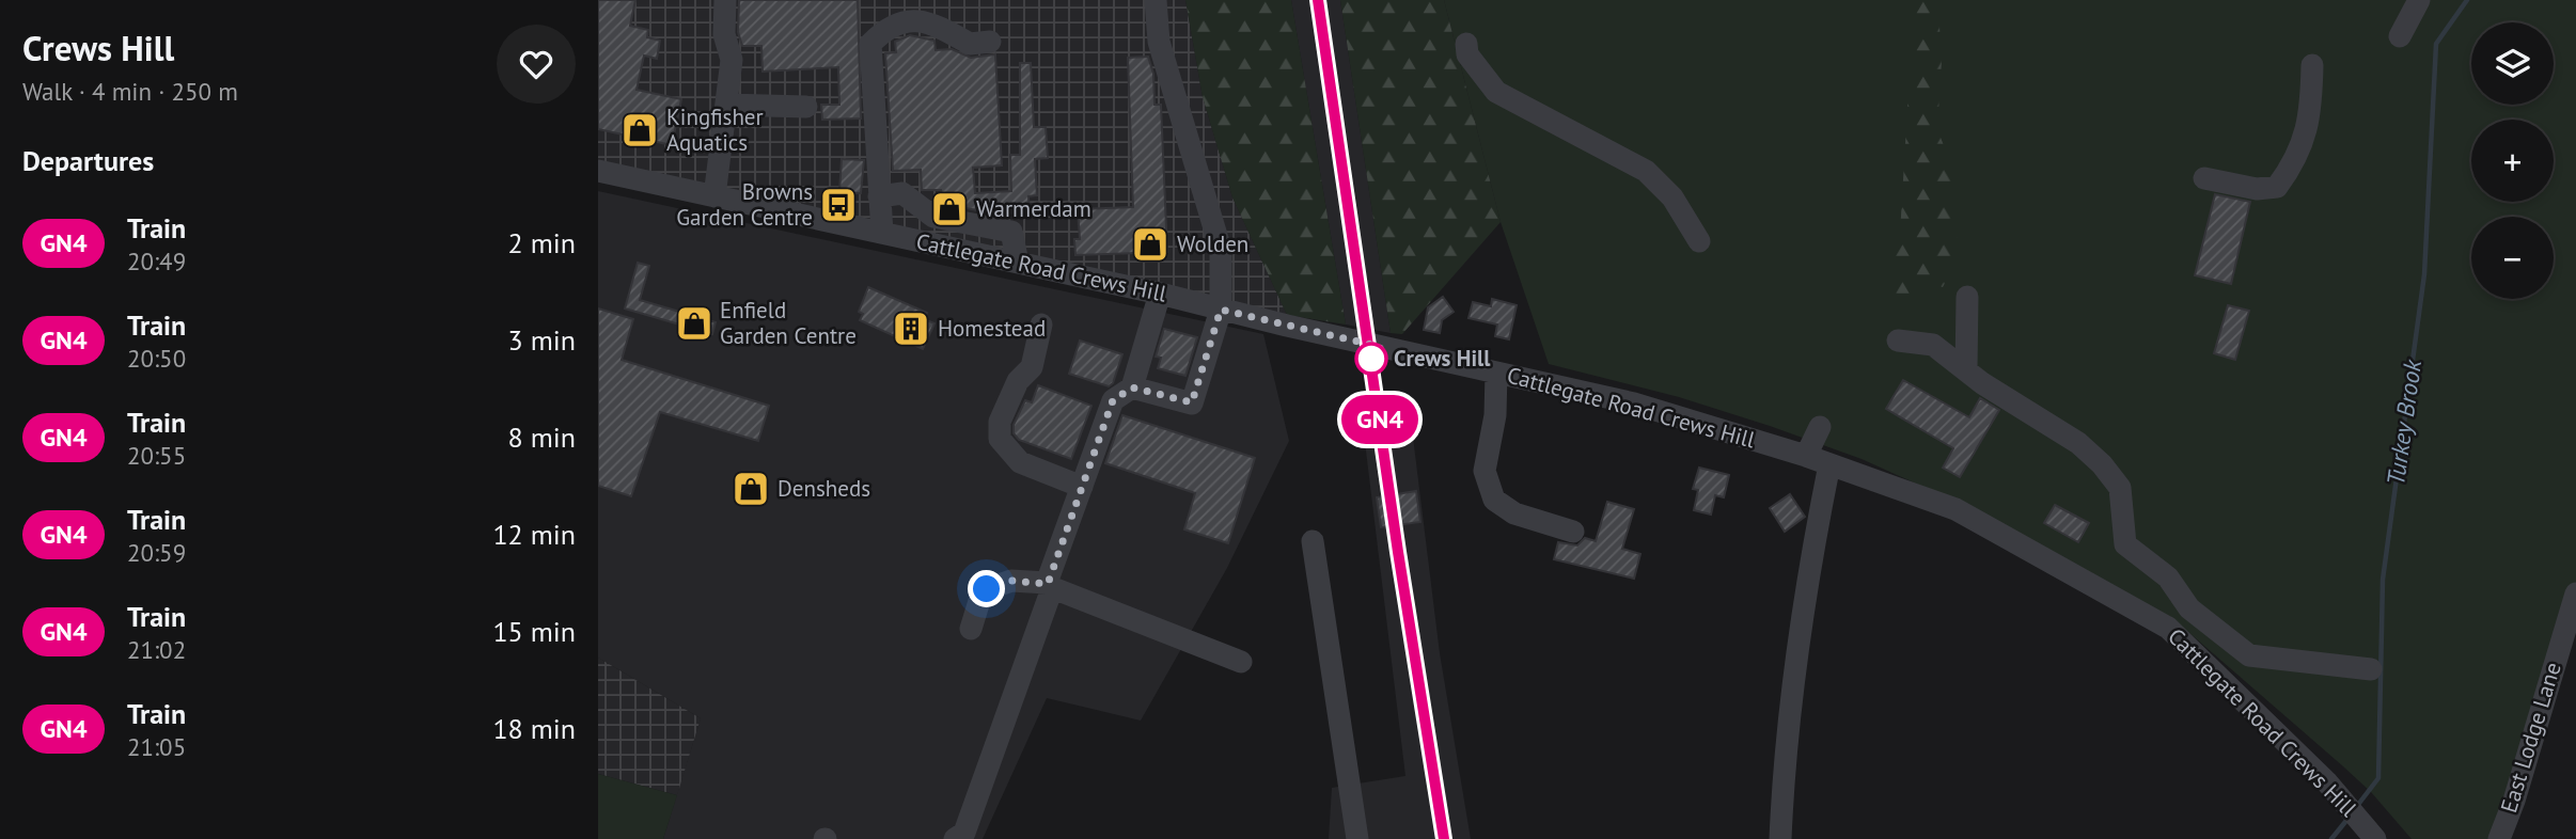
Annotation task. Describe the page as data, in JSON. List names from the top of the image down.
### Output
{
  "streets": {
    "street": ["Cattlegate Road Crews Hill", "East Lodge Lane"]
  },
  "water": ["Turkey Brook"],
  "places": {
    "shop": [
      "Kingfisher Aquatics",
      "Warmerdam",
      "Wolden",
      "Enfield Garden Centre",
      "Densheds"
    ],
    "bus stop": ["Browns Garden Centre"],
    "building": ["Homestead"],
    "other": ["Crews Hill"]
  },
  "page": {
    "heading": [
      ["Crews Hill", "Walk · 4 min · 250 m"],
      "Departures"
    ],
    "on_map": "GN4",
    "map_buttons": ["+", "−"],
    "list": [
      {
        "mark": "GN4",
        "name": "Train",
        "note": "20:49",
        "value": "2 min"
      },
      {
        "mark": "GN4",
        "name": "Train",
        "note": "20:50",
        "value": "3 min"
      },
      {
        "mark": "GN4",
        "name": "Train",
        "note": "20:55",
        "value": "8 min"
      },
      {
        "mark": "GN4",
        "name": "Train",
        "note": "20:59",
        "value": "12 min"
      },
      {
        "mark": "GN4",
        "name": "Train",
        "note": "21:02",
        "value": "15 min"
      },
      {
        "mark": "GN4",
        "name": "Train",
        "note": "21:05",
        "value": "18 min"
      }
    ]
  }
}
